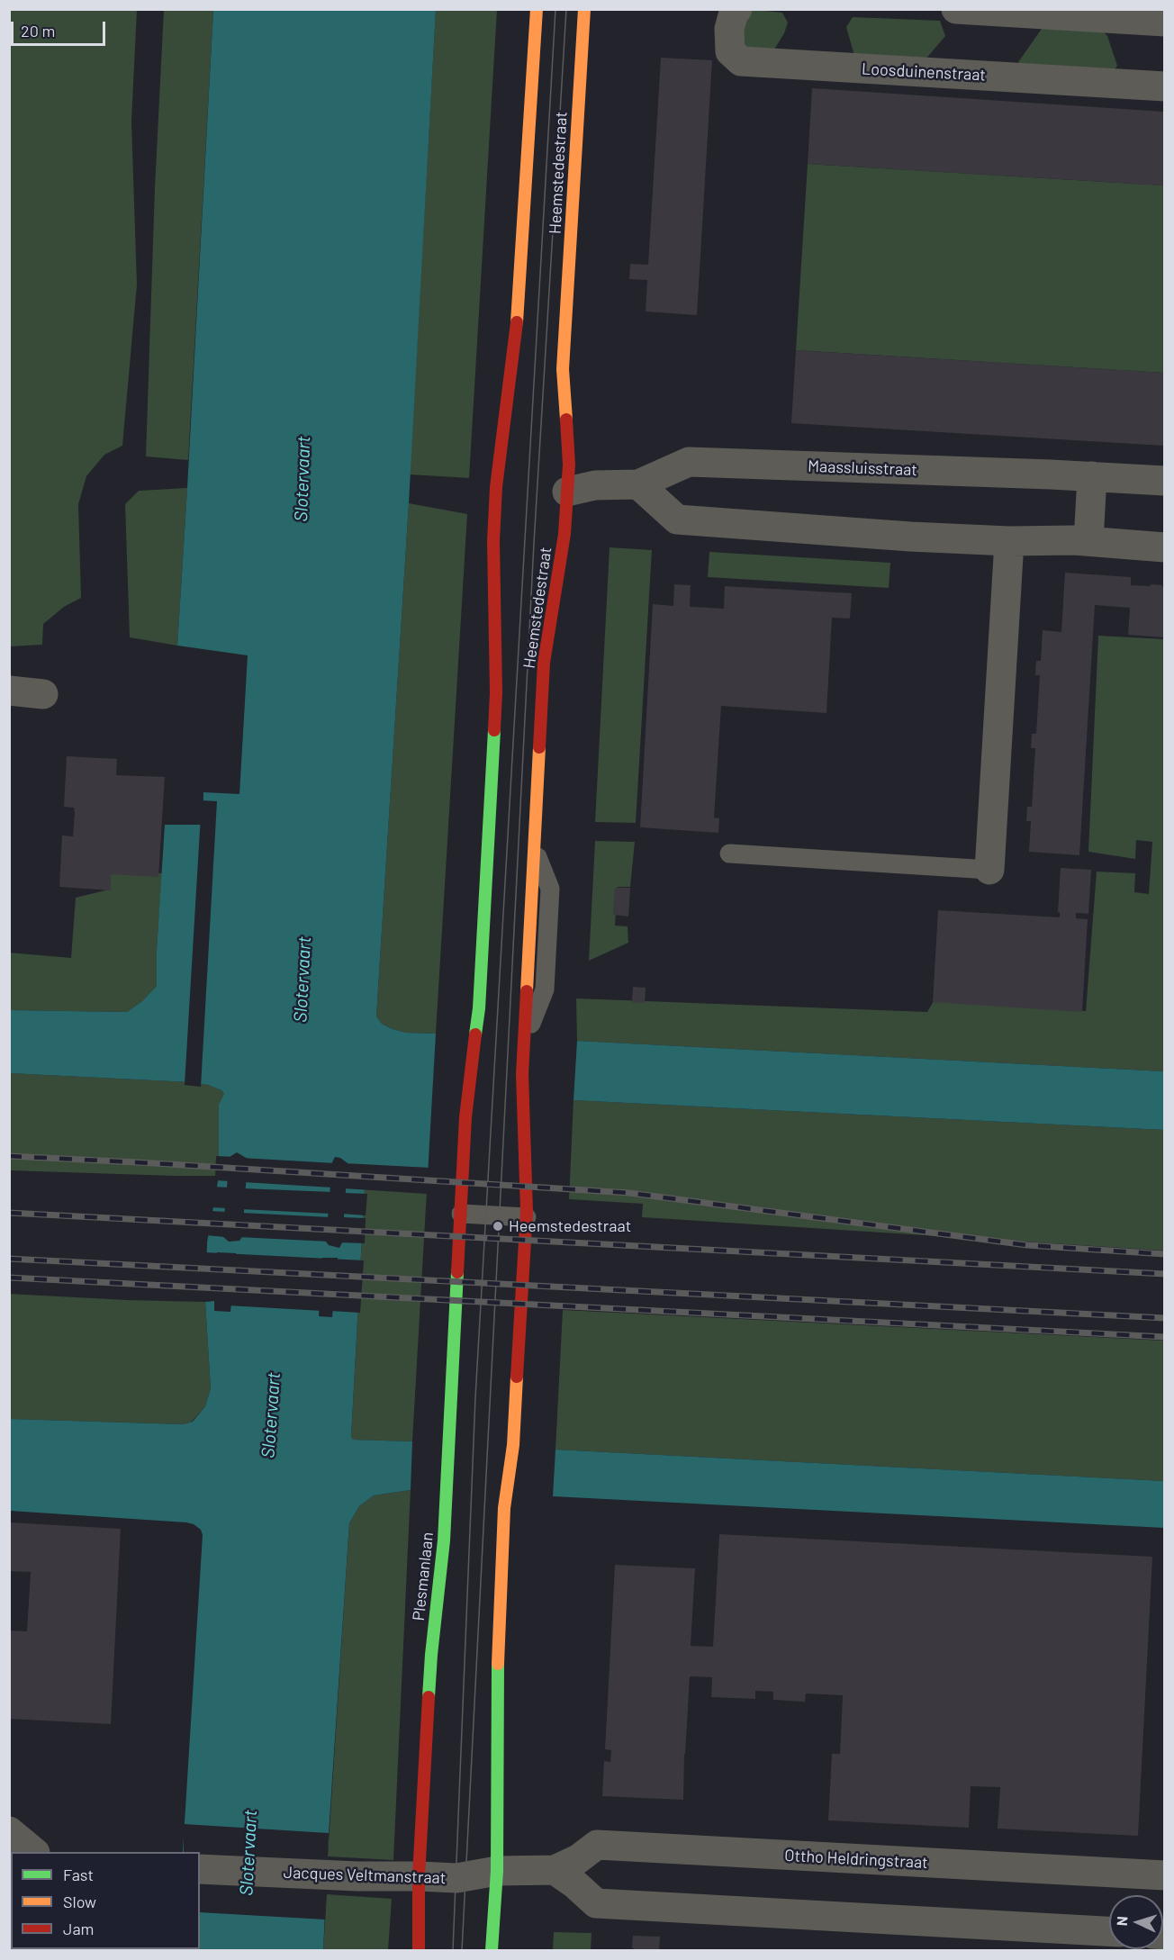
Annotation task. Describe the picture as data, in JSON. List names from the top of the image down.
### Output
{
  "streets": {
    "street": [
      "Loosduinenstraat",
      "Heemstedestraat",
      "Maassluisstraat",
      "Plesmanlaan",
      "Ottho Heldringstraat",
      "Jacques Veltmanstraat"
    ]
  },
  "crossings": [
    ["Heemstedestraat", "Maassluisstraat"],
    ["Heemstedestraat", "Plesmanlaan"],
    ["Plesmanlaan", "Jacques Veltmanstraat"],
    ["Ottho Heldringstraat", "Jacques Veltmanstraat"]
  ],
  "water": ["Slotervaart"],
  "places": ["Heemstedestraat"],
  "legend": ["Fast", "Slow", "Jam"],
  "scale_bar": "20 m",
  "north": "left"
}
